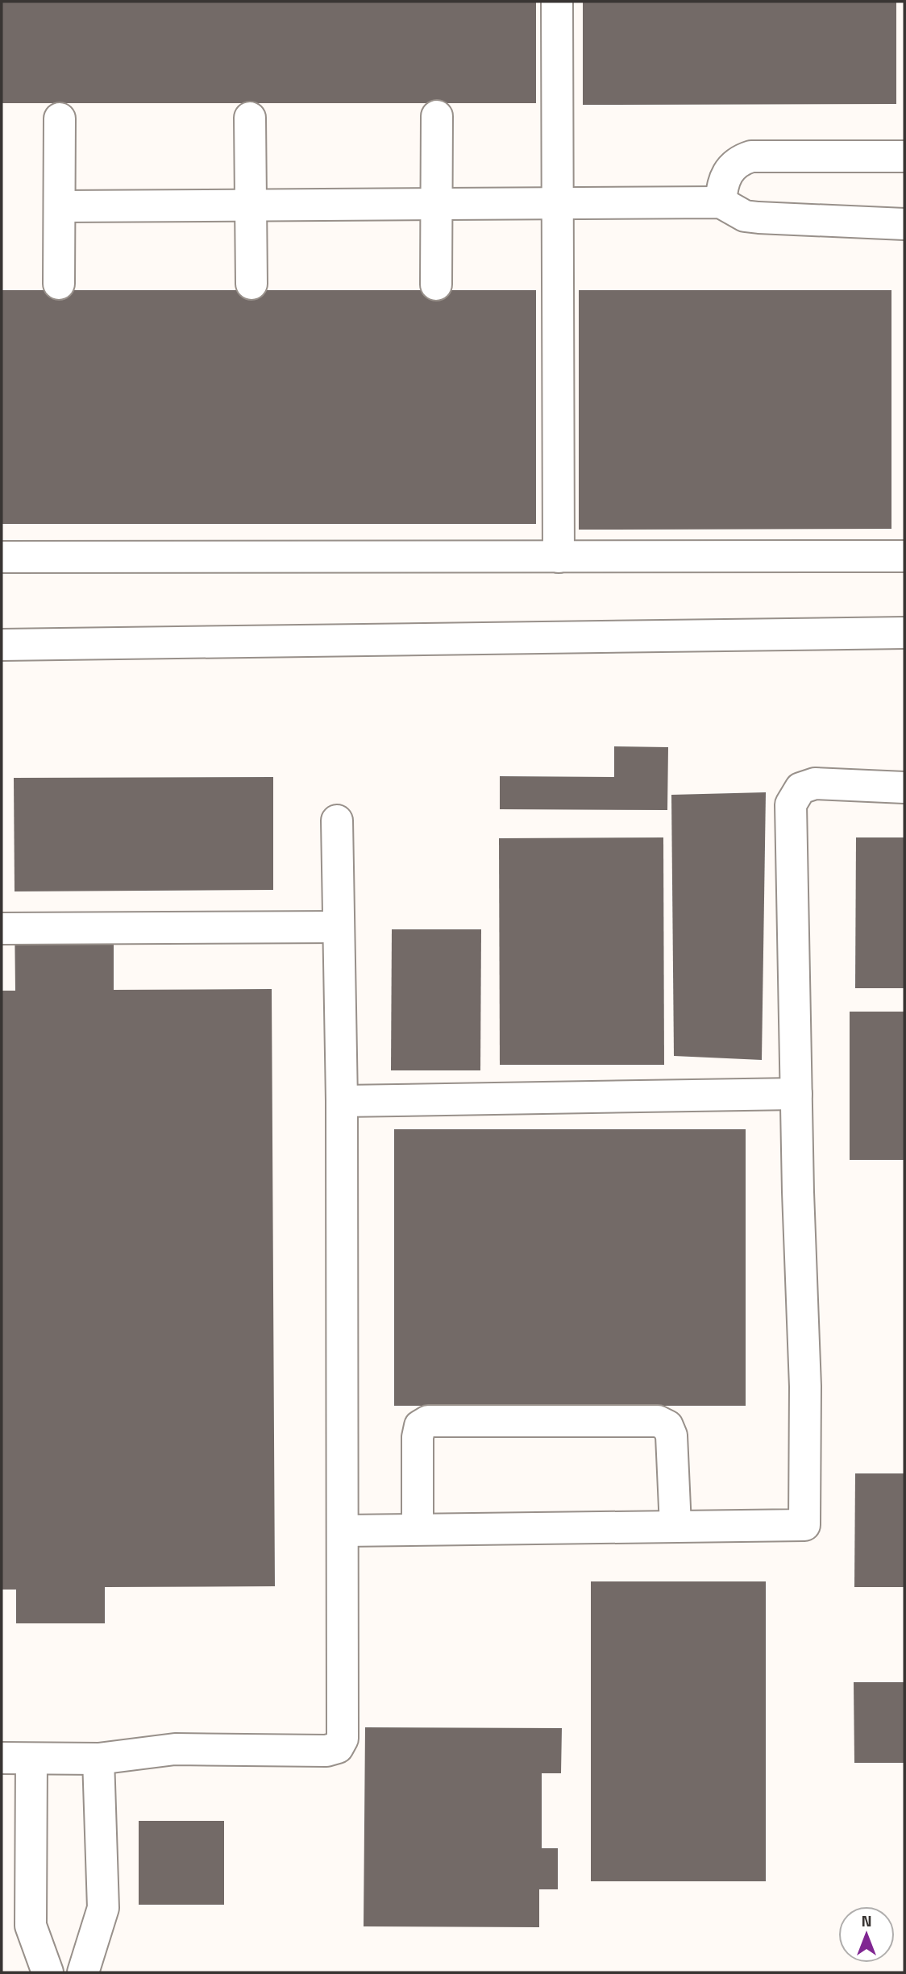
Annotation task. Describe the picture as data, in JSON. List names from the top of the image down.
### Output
{
  "north": "top"
}
